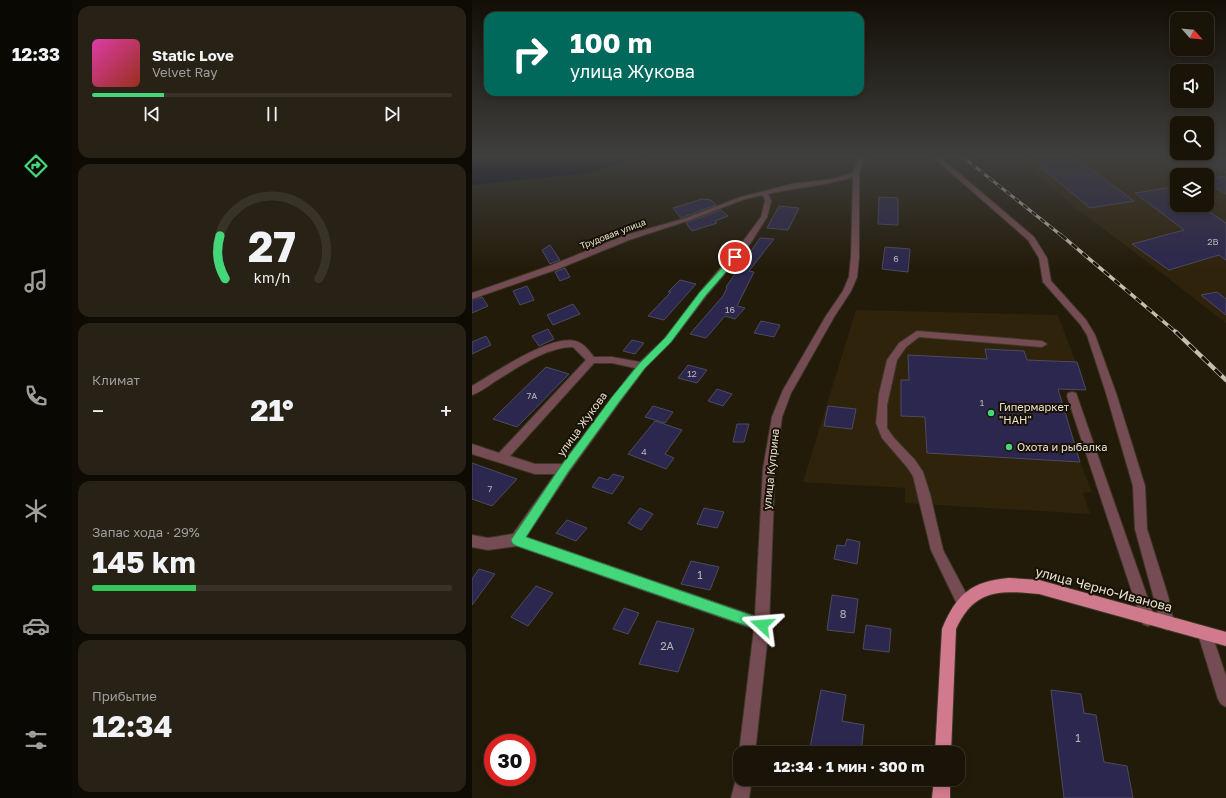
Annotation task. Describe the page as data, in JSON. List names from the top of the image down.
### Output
{
  "streets": {
    "main road": ["улица Черно-Иванова"],
    "street": ["Трудовая улица", "улица Жукова", "улица Куприна"]
  },
  "places": ["Гипермаркет \"НАН\"", "Охота и рыбалка"],
  "house_numbers": [
    "2В",
    "6",
    "16",
    "12",
    "7А",
    "1",
    "4",
    "7",
    "1",
    "8",
    "2А",
    "1"
  ],
  "north": "bottom right",
  "page": {
    "tabs": "12:33",
    "turn": ["100 m", "улица Жукова"],
    "song": ["Static Love", "Velvet Ray"],
    "tile": [
      "Климат",
      ["Запас хода · 29%", "145 km"],
      ["Прибытие", "12:34"]
    ],
    "heat": ["−", "21°", "+"],
    "limit": "30",
    "trip": "12:34 · 1 мин · 300 m",
    "gauge": ["27", "km/h"]
  }
}
